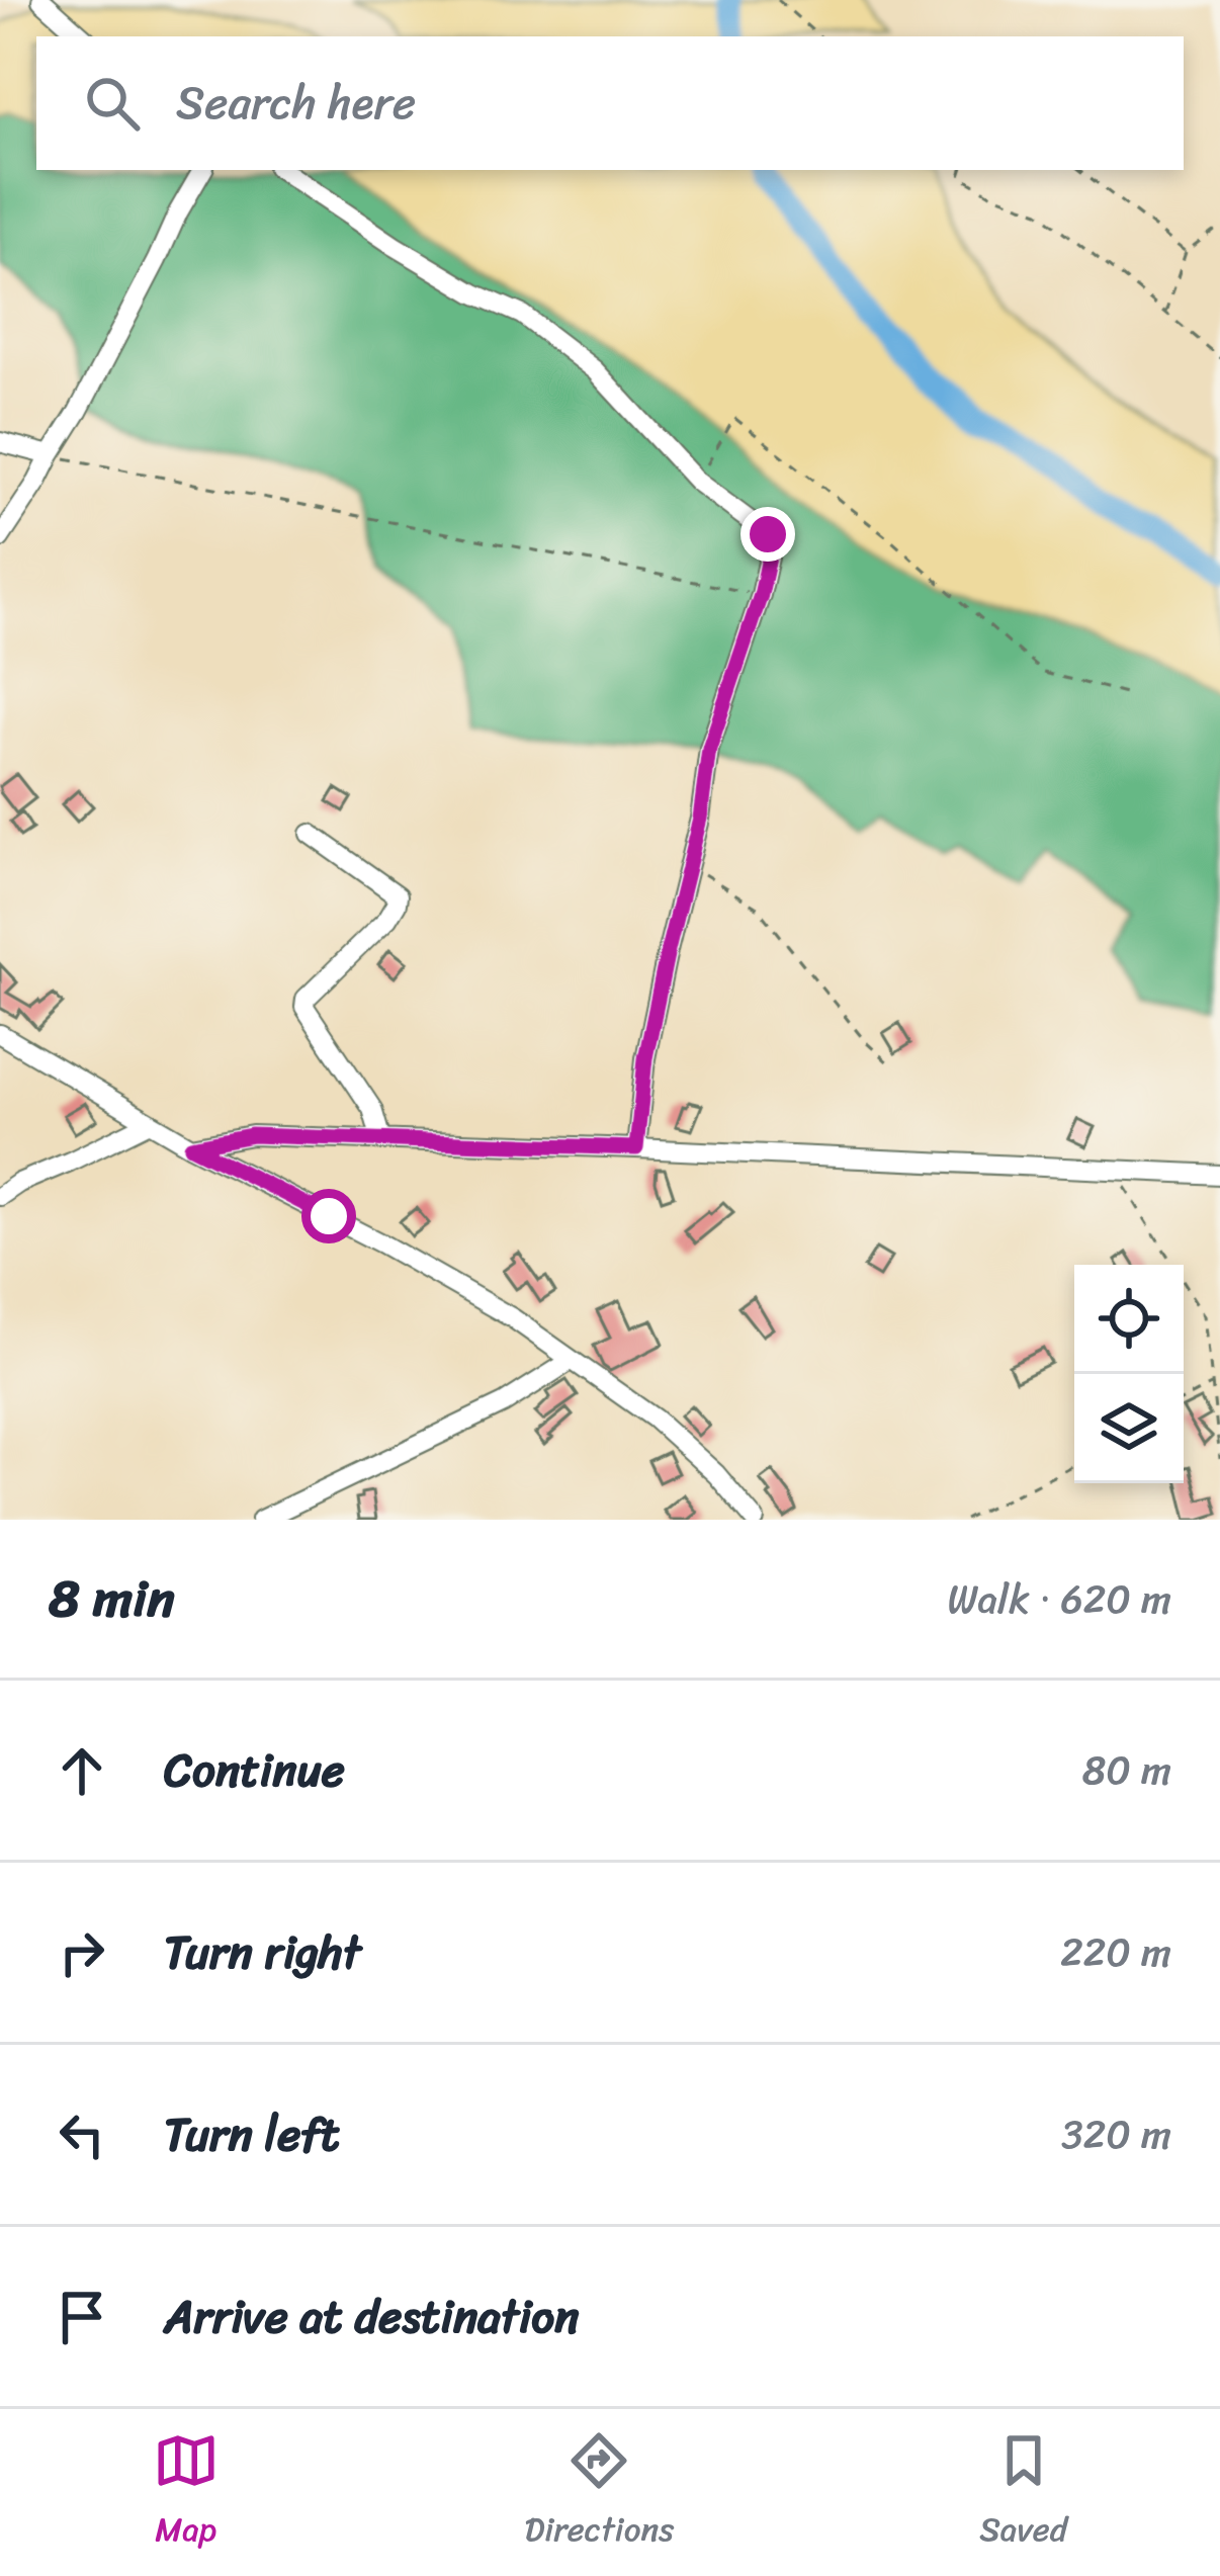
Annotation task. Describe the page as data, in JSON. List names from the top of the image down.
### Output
{
  "page": {
    "search": "Search here",
    "heading": ["8 min", "Walk · 620 m"],
    "list": [
      ["Continue", "80 m"],
      ["Turn right", "220 m"],
      ["Turn left", "320 m"],
      "Arrive at destination"
    ],
    "nav": ["Map", "Directions", "Saved"]
  }
}
